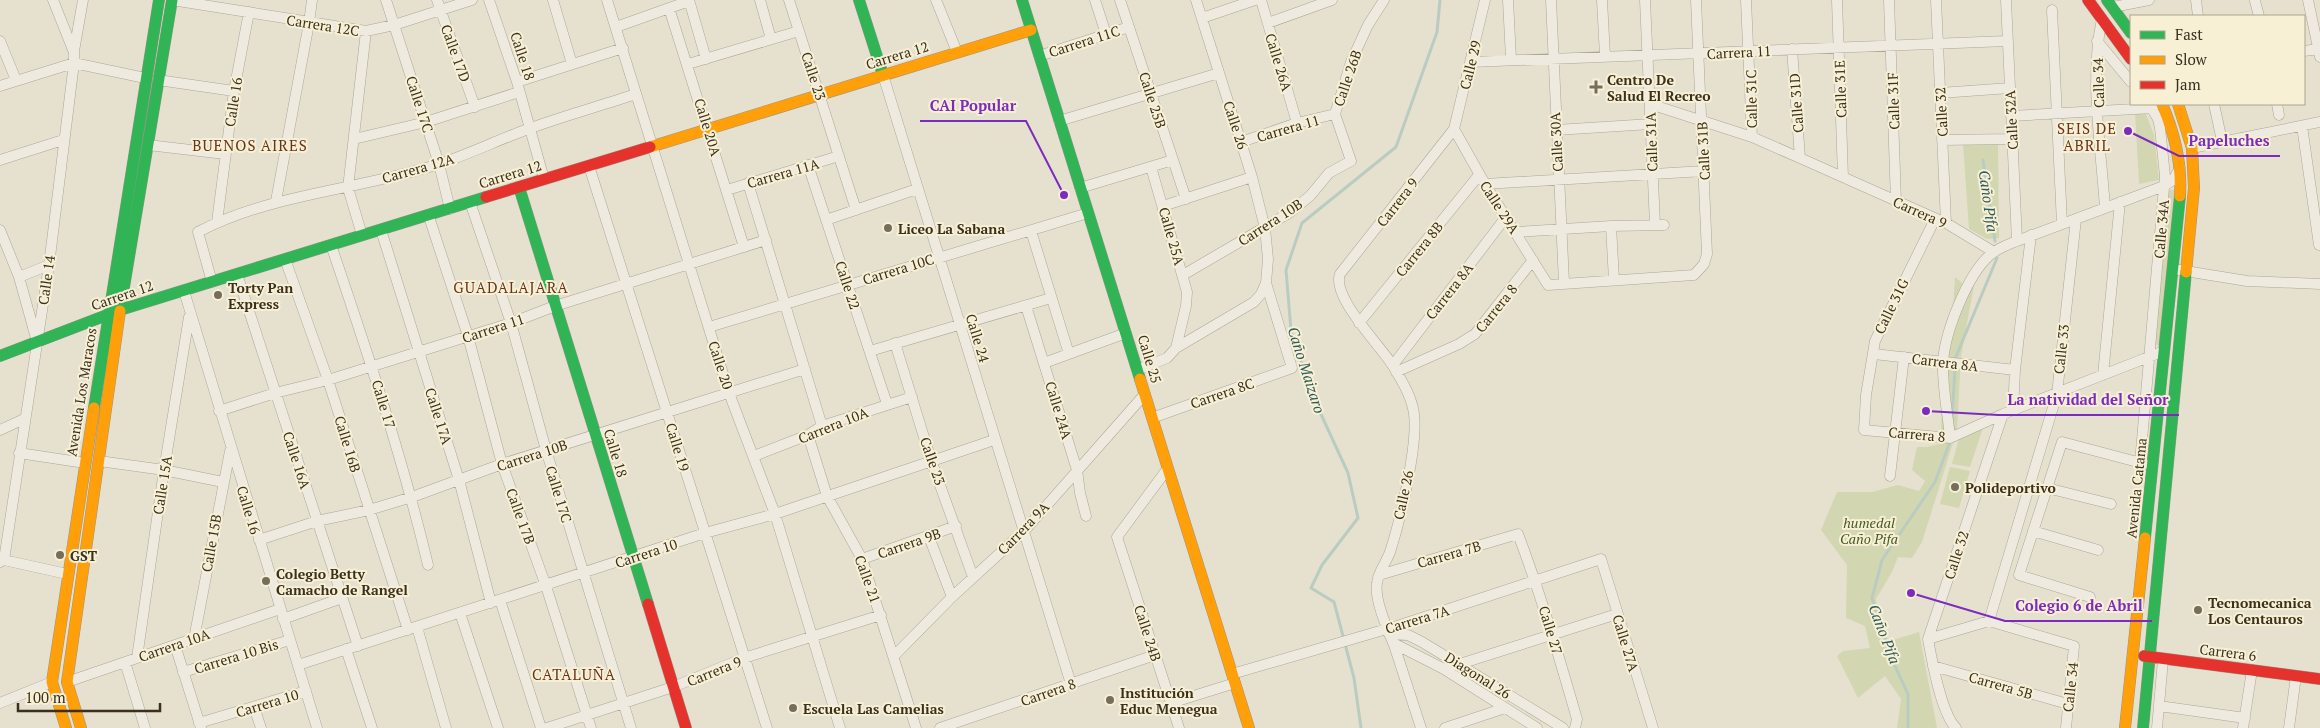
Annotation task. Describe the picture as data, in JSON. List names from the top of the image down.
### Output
{
  "streets": {
    "street": [
      "Carrera 12C",
      "Carrera 11C",
      "Carrera 11",
      "Calle 17D",
      "Carrera 12",
      "Calle 18",
      "Calle 26A",
      "Calle 29",
      "Calle 23",
      "Calle 26B",
      "Calle 34",
      "Calle 31E",
      "Calle 31C",
      "Calle 25B",
      "Calle 31F",
      "Calle 16",
      "Calle 31D",
      "Calle 17C",
      "Calle 32",
      "Calle 32A",
      "Calle 26",
      "Calle 20A",
      "Calle 30A",
      "Calle 31A",
      "Calle 31B",
      "Carrera 12A",
      "Carrera 11A",
      "Carrera 9",
      "Calle 29A",
      "Carrera 10B",
      "Calle 34A",
      "Calle 25A",
      "Carrera 8B",
      "Carrera 10C",
      "Calle 14",
      "Calle 22",
      "Carrera 8A",
      "Calle 31G",
      "Carrera 8",
      "Calle 24",
      "Calle 33",
      "Calle 25",
      "Calle 20",
      "Avenida Los Maracos",
      "Carrera 8C",
      "Calle 17",
      "Calle 24A",
      "Calle 17A",
      "Carrera 10A",
      "Calle 16B",
      "Calle 19",
      "Calle 16A",
      "Calle 15A",
      "Avenida Catama",
      "Calle 17B",
      "Carrera 9A",
      "Calle 15B",
      "Carrera 9B",
      "Carrera 10",
      "Carrera 7B",
      "Calle 21",
      "Carrera 7A",
      "Calle 27",
      "Calle 24B",
      "Calle 27A",
      "Carrera 6",
      "Carrera 10 Bis",
      "Diagonal 26",
      "Carrera 5B"
    ]
  },
  "crossings": [
    ["Carrera 12C", "Calle 17D"],
    ["Carrera 12C", "Calle 16"],
    ["Carrera 12C", "Calle 17C"],
    ["Carrera 12C", "Avenida Los Maracos"],
    ["Carrera 11C", "Calle 25B"],
    ["Carrera 11C", "Calle 25"],
    ["Carrera 11", "Calle 18"],
    ["Carrera 11", "Calle 26A"],
    ["Carrera 11", "Calle 29"],
    ["Carrera 11", "Calle 26B"],
    ["Carrera 11", "Calle 31E"],
    ["Carrera 11", "Calle 31C"],
    ["Carrera 11", "Calle 31F"],
    ["Carrera 11", "Calle 16"],
    ["Carrera 11", "Calle 31D"],
    ["Carrera 11", "Calle 17C"],
    ["Carrera 11", "Calle 32"],
    ["Carrera 11", "Calle 32A"],
    ["Carrera 11", "Calle 26"],
    ["Carrera 11", "Calle 20A"],
    ["Carrera 11", "Calle 30A"],
    ["Carrera 11", "Calle 31A"],
    ["Carrera 11", "Calle 31B"],
    ["Carrera 11", "Calle 20"],
    ["Carrera 11", "Calle 17"],
    ["Carrera 11", "Calle 17A"],
    ["Carrera 11", "Calle 16B"],
    ["Carrera 11", "Calle 19"],
    ["Carrera 11", "Calle 16A"],
    ["Carrera 11", "Calle 17B"],
    ["Carrera 12", "Calle 18"],
    ["Carrera 12", "Calle 23"],
    ["Carrera 12", "Calle 16"],
    ["Carrera 12", "Calle 17C"],
    ["Carrera 12", "Calle 20A"],
    ["Carrera 12", "Carrera 12A"],
    ["Carrera 12", "Calle 14"],
    ["Carrera 12", "Calle 24"],
    ["Carrera 12", "Calle 25"],
    ["Carrera 12", "Calle 20"],
    ["Carrera 12", "Avenida Los Maracos"],
    ["Carrera 12", "Calle 17"],
    ["Carrera 12", "Calle 17A"],
    ["Carrera 12", "Calle 16B"],
    ["Carrera 12", "Calle 19"],
    ["Carrera 12", "Calle 16A"],
    ["Carrera 12", "Calle 17B"],
    ["Calle 18", "Carrera 12A"],
    ["Calle 18", "Carrera 9"],
    ["Calle 18", "Carrera 10B"],
    ["Calle 18", "Carrera 10"],
    ["Calle 29", "Carrera 9"],
    ["Calle 29", "Calle 29A"],
    ["Calle 23", "Carrera 11A"],
    ["Calle 23", "Carrera 10A"],
    ["Calle 23", "Carrera 9A"],
    ["Calle 23", "Carrera 9B"],
    ["Calle 23", "Carrera 10"],
    ["Calle 26B", "Carrera 10B"],
    ["Calle 34", "Calle 33"],
    ["Calle 34", "Carrera 5B"],
    ["Calle 31E", "Carrera 9"],
    ["Calle 31C", "Carrera 9"],
    ["Calle 31F", "Carrera 9"],
    ["Calle 16", "Carrera 12A"],
    ["Calle 16", "Carrera 10B"],
    ["Calle 16", "Carrera 10A"],
    ["Calle 16", "Calle 15A"],
    ["Calle 16", "Calle 15B"],
    ["Calle 16", "Carrera 10"],
    ["Calle 16", "Carrera 10 Bis"],
    ["Calle 31D", "Carrera 9"],
    ["Calle 17C", "Carrera 12A"],
    ["Calle 17C", "Carrera 9"],
    ["Calle 17C", "Carrera 10B"],
    ["Calle 17C", "Carrera 10"],
    ["Calle 32", "Carrera 9"],
    ["Calle 32", "Carrera 8A"],
    ["Calle 32", "Carrera 8"],
    ["Calle 32", "Carrera 5B"],
    ["Calle 26", "Carrera 9"],
    ["Calle 26", "Carrera 10B"],
    ["Calle 26", "Carrera 8B"],
    ["Calle 26", "Carrera 8A"],
    ["Calle 26", "Carrera 8"],
    ["Calle 26", "Carrera 8C"],
    ["Calle 26", "Carrera 7B"],
    ["Calle 26", "Carrera 7A"],
    ["Calle 26", "Diagonal 26"],
    ["Calle 20A", "Carrera 11A"],
    ["Calle 30A", "Calle 29A"],
    ["Calle 31A", "Carrera 9"],
    ["Calle 31B", "Carrera 9"],
    ["Carrera 12A", "Calle 20"],
    ["Carrera 11A", "Calle 22"],
    ["Carrera 9", "Calle 29A"],
    ["Carrera 9", "Calle 31G"],
    ["Carrera 9", "Calle 20"],
    ["Carrera 9", "Calle 19"],
    ["Carrera 9", "Calle 17B"],
    ["Carrera 9", "Calle 21"],
    ["Calle 29A", "Carrera 8B"],
    ["Calle 29A", "Carrera 8A"],
    ["Calle 29A", "Carrera 8"],
    ["Carrera 10B", "Calle 25A"],
    ["Carrera 10B", "Calle 20"],
    ["Carrera 10B", "Calle 17"],
    ["Carrera 10B", "Calle 17A"],
    ["Carrera 10B", "Calle 16B"],
    ["Carrera 10B", "Calle 19"],
    ["Carrera 10B", "Calle 16A"],
    ["Carrera 10B", "Calle 17B"],
    ["Calle 34A", "Carrera 8"],
    ["Calle 34A", "Avenida Catama"],
    ["Carrera 10C", "Calle 22"],
    ["Carrera 10C", "Calle 24"],
    ["Carrera 10C", "Calle 25"],
    ["Carrera 10C", "Calle 20"],
    ["Calle 22", "Carrera 10A"],
    ["Carrera 8A", "Calle 31G"],
    ["Carrera 8A", "Carrera 8"],
    ["Calle 31G", "Carrera 8"],
    ["Carrera 8", "Calle 24"],
    ["Carrera 8", "Calle 33"],
    ["Carrera 8", "Avenida Catama"],
    ["Carrera 8", "Calle 24B"],
    ["Calle 24", "Carrera 9A"],
    ["Calle 24", "Carrera 10"],
    ["Calle 25", "Carrera 8C"],
    ["Calle 25", "Carrera 9A"],
    ["Calle 25", "Carrera 7A"],
    ["Calle 25", "Calle 24B"],
    ["Calle 20", "Carrera 10A"],
    ["Calle 20", "Carrera 10"],
    ["Avenida Los Maracos", "Carrera 10A"],
    ["Calle 24A", "Carrera 9A"],
    ["Calle 17A", "Carrera 10"],
    ["Carrera 10A", "Calle 16A"],
    ["Carrera 10A", "Calle 15A"],
    ["Carrera 10A", "Calle 15B"],
    ["Carrera 10A", "Calle 21"],
    ["Calle 16B", "Carrera 10"],
    ["Calle 19", "Carrera 10"],
    ["Calle 16A", "Carrera 10"],
    ["Avenida Catama", "Carrera 6"],
    ["Calle 17B", "Carrera 10"],
    ["Carrera 9A", "Calle 21"],
    ["Carrera 9B", "Calle 21"],
    ["Carrera 10", "Calle 21"],
    ["Carrera 7B", "Calle 27"],
    ["Carrera 7A", "Calle 27"],
    ["Carrera 7A", "Calle 24B"],
    ["Carrera 7A", "Calle 27A"],
    ["Carrera 7A", "Diagonal 26"]
  ],
  "districts": [
    "SEIS DE ABRIL",
    "BUENOS AIRES",
    "GUADALAJARA",
    "CATALUÑA"
  ],
  "water": ["Caño Pifa", "Caño Maizaro"],
  "parks": ["humedal Caño Pifa"],
  "places": {
    "health": ["Centro De Salud El Recreo"],
    "other": [
      "Papeluches",
      "CAI Popular",
      "Liceo La Sabana",
      "Torty Pan Express",
      "La natividad del Señor",
      "Polideportivo",
      "GST",
      "Colegio Betty Camacho de Rangel",
      "Colegio 6 de Abril",
      "Tecnomecanica Los Centauros",
      "Institución Educ Menegua",
      "Escuela Las Camelias"
    ]
  },
  "legend": ["Fast", "Slow", "Jam"],
  "scale_bar": "100 m"
}
